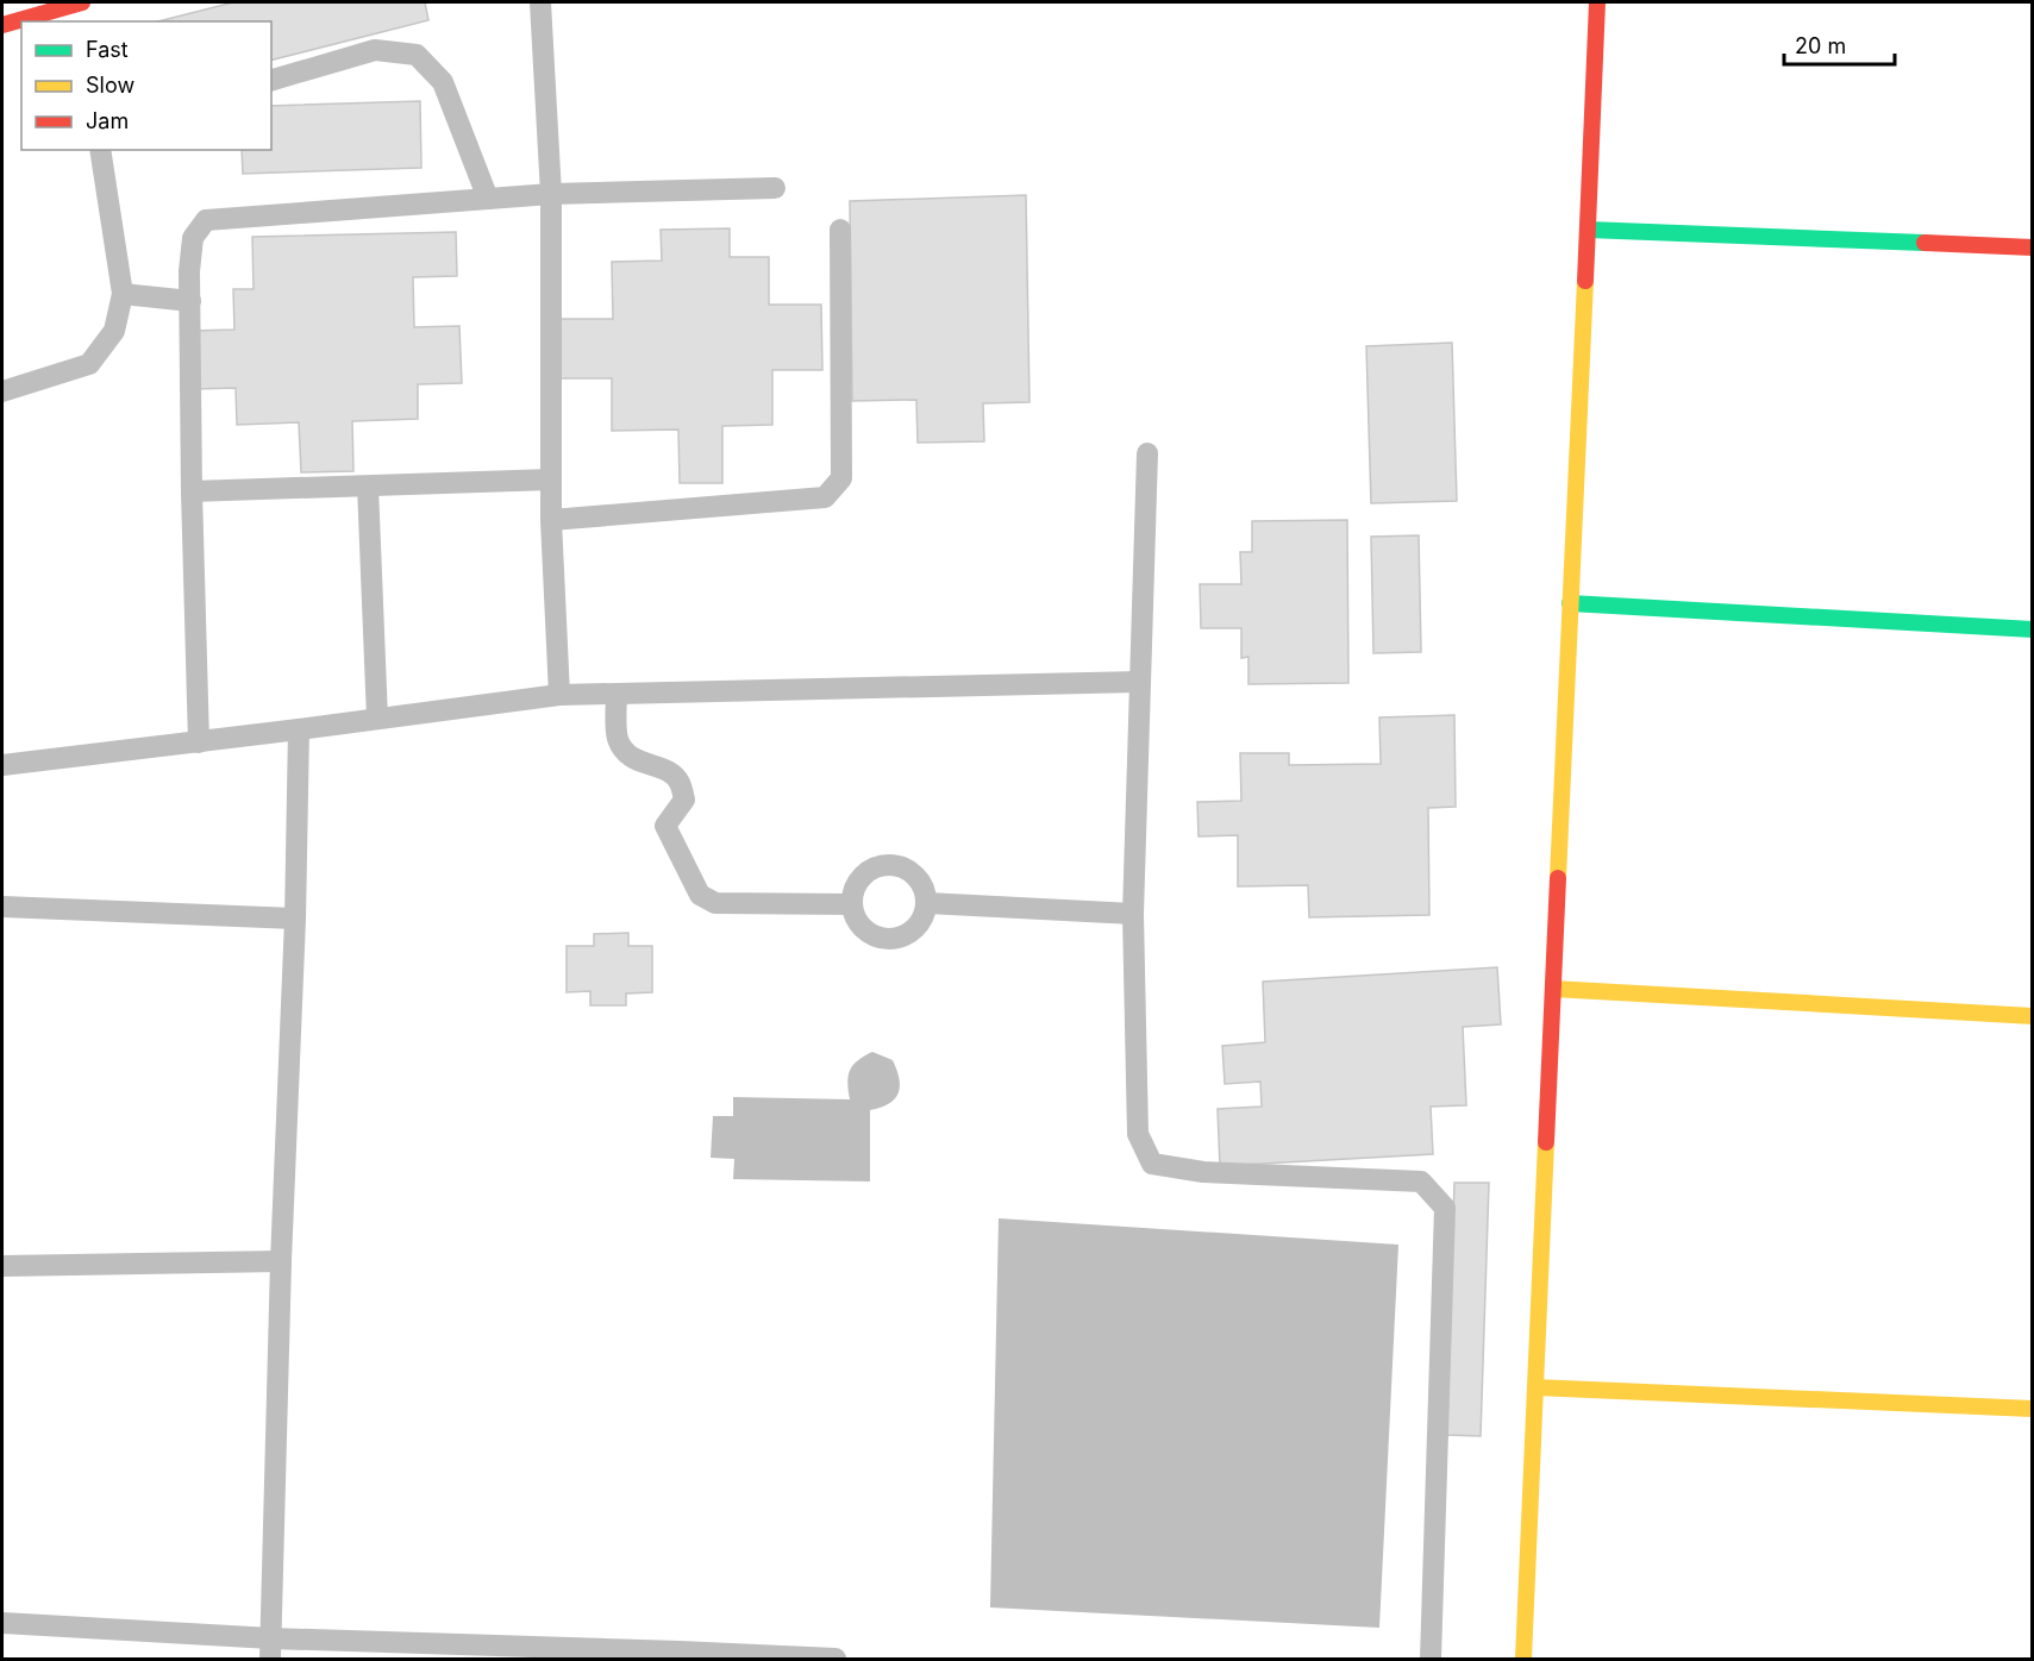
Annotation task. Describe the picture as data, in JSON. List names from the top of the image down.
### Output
{
  "legend": ["Fast", "Slow", "Jam"],
  "scale_bar": "20 m"
}
